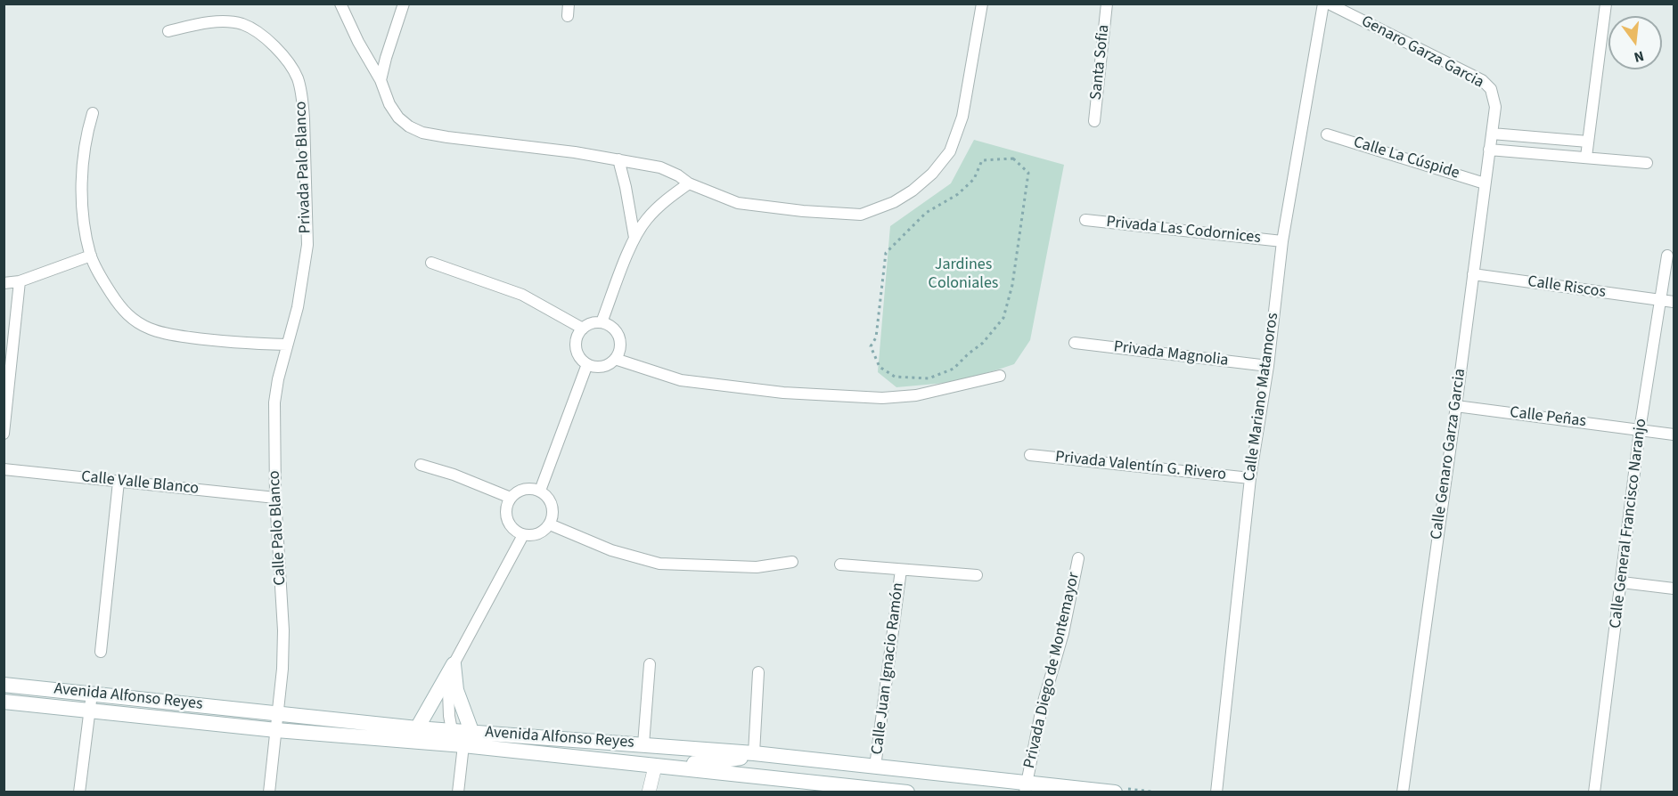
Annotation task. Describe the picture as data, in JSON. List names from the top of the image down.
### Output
{
  "streets": {
    "main road": ["Avenida Alfonso Reyes"],
    "street": [
      "Genaro Garza Garcia",
      "Santa Sofia",
      "Calle La Cúspide",
      "Privada Palo Blanco",
      "Privada Las Codornices",
      "Calle Riscos",
      "Privada Magnolia",
      "Calle Mariano Matamoros",
      "Calle Peñas",
      "Calle Genaro Garza Garcia",
      "Privada Valentín G. Rivero",
      "Calle Valle Blanco",
      "Calle General Francisco Naranjo",
      "Calle Palo Blanco",
      "Calle Juan Ignacio Ramón",
      "Privada Diego de Montemayor"
    ]
  },
  "crossings": [
    ["Genaro Garza Garcia", "Calle Genaro Garza Garcia"],
    ["Calle La Cúspide", "Calle Genaro Garza Garcia"],
    ["Privada Palo Blanco", "Calle Palo Blanco"],
    ["Privada Las Codornices", "Calle Mariano Matamoros"],
    ["Calle Riscos", "Calle Genaro Garza Garcia"],
    ["Calle Riscos", "Calle General Francisco Naranjo"],
    ["Privada Magnolia", "Calle Mariano Matamoros"],
    ["Calle Mariano Matamoros", "Privada Valentín G. Rivero"],
    ["Calle Peñas", "Calle Genaro Garza Garcia"],
    ["Calle Peñas", "Calle General Francisco Naranjo"],
    ["Calle Valle Blanco", "Calle Palo Blanco"],
    ["Calle Palo Blanco", "Avenida Alfonso Reyes"],
    ["Calle Juan Ignacio Ramón", "Avenida Alfonso Reyes"],
    ["Privada Diego de Montemayor", "Avenida Alfonso Reyes"]
  ],
  "parks": ["Jardines Coloniales"],
  "north": "bottom"
}
